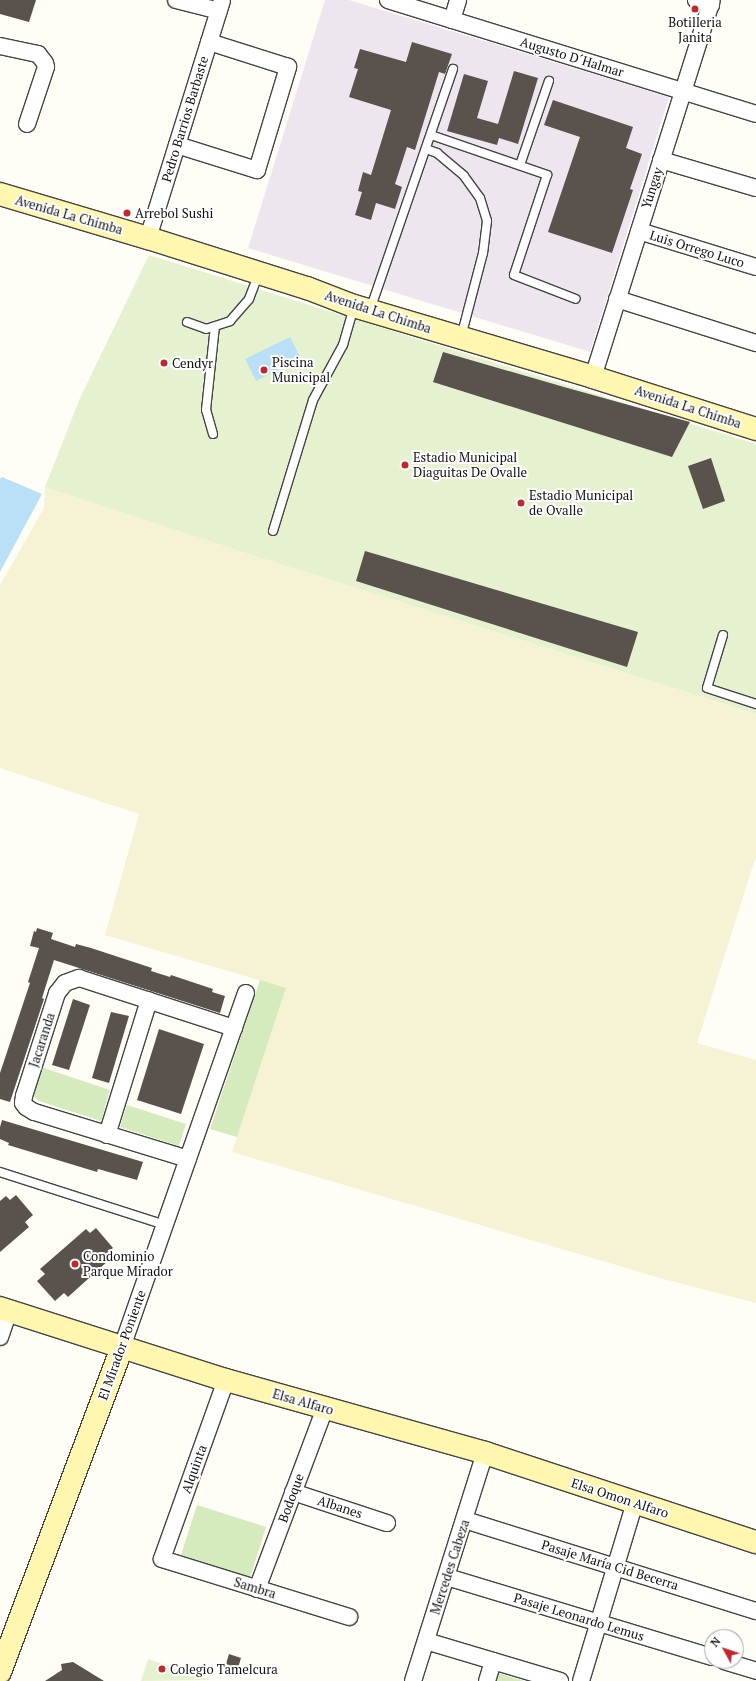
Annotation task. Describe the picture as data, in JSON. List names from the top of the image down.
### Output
{
  "streets": {
    "street": [
      "Augusto D´Halmar",
      "Pedro Barrios Barbaste",
      "Yungay",
      "Avenida La Chimba",
      "Luis Orrego Luco",
      "Jacaranda",
      "El Mirador Poniente",
      "Elsa Alfaro",
      "Alquinta",
      "Bodoque",
      "Elsa Omon Alfaro",
      "Albanes",
      "Pasaje María Cid Becerra",
      "Mercedes Cabeza",
      "Sambra",
      "Pasaje Leonardo Lemus"
    ]
  },
  "crossings": [
    ["Augusto D´Halmar", "Yungay"],
    ["Pedro Barrios Barbaste", "Avenida La Chimba"],
    ["Yungay", "Avenida La Chimba"],
    ["Yungay", "Luis Orrego Luco"],
    ["Jacaranda", "El Mirador Poniente"],
    ["El Mirador Poniente", "Elsa Alfaro"],
    ["Elsa Alfaro", "Alquinta"],
    ["Elsa Alfaro", "Bodoque"],
    ["Elsa Alfaro", "Elsa Omon Alfaro"],
    ["Elsa Alfaro", "Mercedes Cabeza"],
    ["Alquinta", "Sambra"],
    ["Bodoque", "Albanes"],
    ["Bodoque", "Sambra"],
    ["Elsa Omon Alfaro", "Mercedes Cabeza"],
    ["Pasaje María Cid Becerra", "Mercedes Cabeza"],
    ["Mercedes Cabeza", "Pasaje Leonardo Lemus"]
  ],
  "places": [
    "Botilleria Janita",
    "Arrebol Sushi",
    "Cendyr",
    "Piscina Municipal",
    "Estadio Municipal Diaguitas De Ovalle",
    "Estadio Municipal de Ovalle",
    "Condominio Parque Mirador",
    "Colegio Tamelcura"
  ],
  "north": "top left"
}
